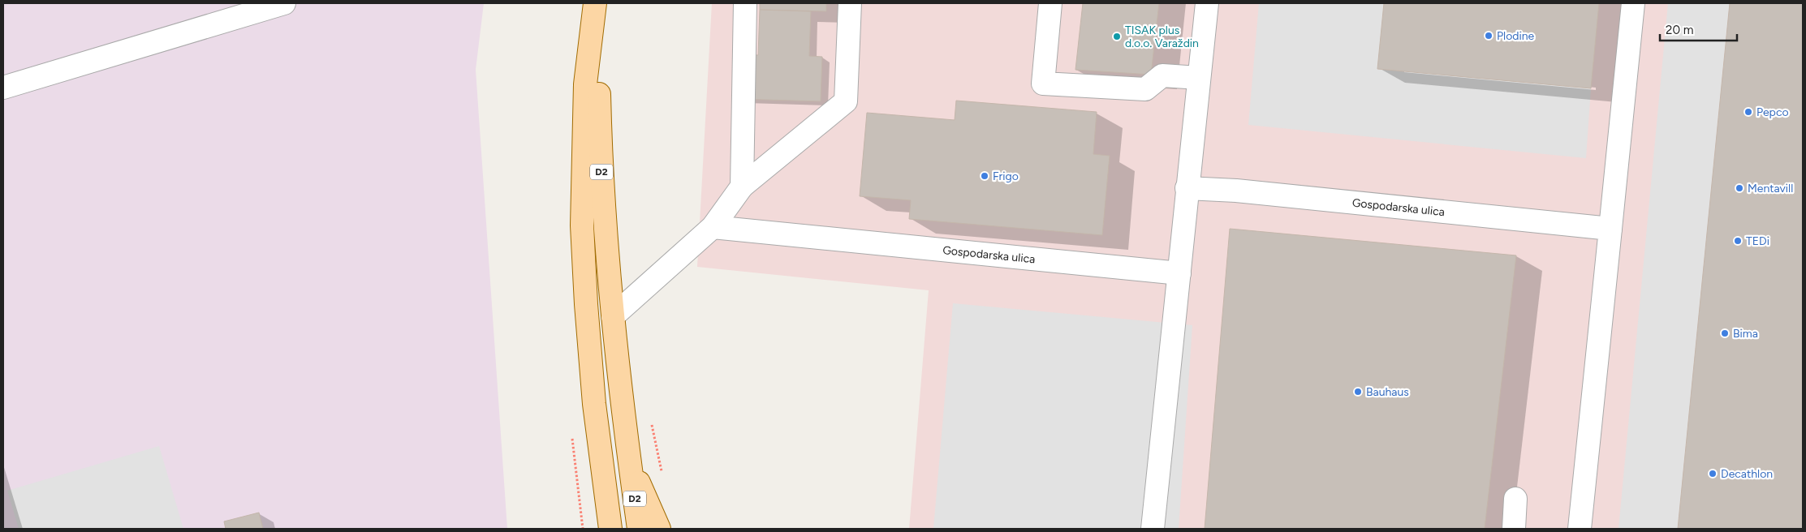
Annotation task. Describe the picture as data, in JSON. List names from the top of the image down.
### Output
{
  "streets": {
    "main road": ["D2"],
    "street": ["Gospodarska ulica"]
  },
  "places": [
    "Plodine",
    "TISAK plus d.o.o. Varaždin",
    "Pepco",
    "Frigo",
    "Mentavill",
    "TEDi",
    "Bima",
    "Bauhaus",
    "Decathlon"
  ],
  "scale_bar": "20 m"
}
